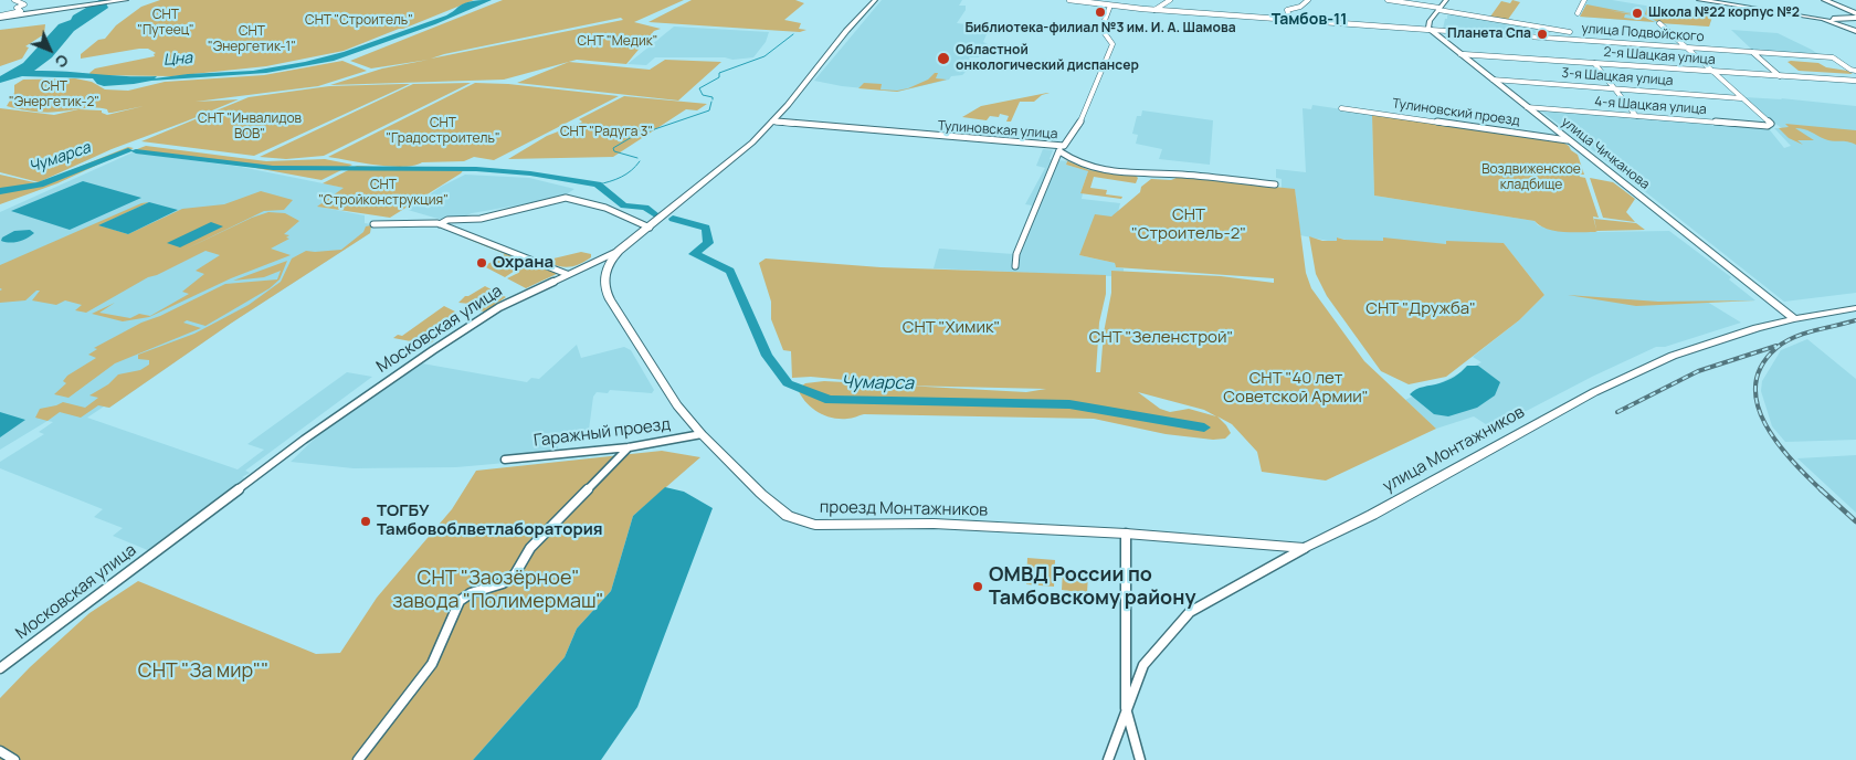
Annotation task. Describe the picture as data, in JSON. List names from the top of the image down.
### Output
{
  "streets": {
    "main road": [
      "улица Чичканова",
      "Московская улица",
      "улица Монтажников",
      "проезд Монтажников"
    ],
    "street": [
      "улица Подвойского",
      "2-я Шацкая улица",
      "3-я Шацкая улица",
      "4-я Шацкая улица",
      "Тулиновский проезд",
      "Тулиновская улица",
      "Гаражный проезд"
    ]
  },
  "crossings": [
    ["улица Подвойского", "улица Чичканова"],
    ["2-я Шацкая улица", "улица Чичканова"],
    ["3-я Шацкая улица", "4-я Шацкая улица"],
    ["3-я Шацкая улица", "улица Чичканова"],
    ["4-я Шацкая улица", "улица Чичканова"],
    ["Тулиновский проезд", "улица Чичканова"],
    ["Тулиновская улица", "Московская улица"],
    ["улица Чичканова", "улица Монтажников"],
    ["Московская улица", "проезд Монтажников"],
    ["Гаражный проезд", "проезд Монтажников"],
    ["улица Монтажников", "проезд Монтажников"]
  ],
  "districts": ["Тамбов-11"],
  "water": ["Цна", "Чумарса"],
  "parks": [
    "СНТ \"Путеец\"",
    "СНТ \"Строитель\"",
    "СНТ \"Энергетик-1\"",
    "СНТ \"Медик\"",
    "СНТ \"Энергетик-2\"",
    "СНТ \"Инвалидов ВОВ\"",
    "СНТ \"Градостроитель\"",
    "СНТ \"Радуга 3\"",
    "Воздвиженское кладбище",
    "СНТ \"Стройконструкция\"",
    "СНТ \"Строитель-2\"",
    "СНТ \"Дружба\"",
    "СНТ \"Химик\"",
    "СНТ \"Зеленстрой\"",
    "СНТ \"40 лет Советской Армии\"",
    "СНТ \"Заозёрное\" завода \"Полимермаш\"",
    "СНТ \"За мир\"\""
  ],
  "places": [
    "Библиотека-филиал №3 им. И. А. Шамова",
    "Школа №22 корпус №2",
    "Планета Спа",
    "Областной онкологический диспансер",
    "Охрана",
    "ТОГБУ Тамбовоблветлаборатория",
    "ОМВД России по Тамбовскому району"
  ],
  "north": "bottom right"
}
